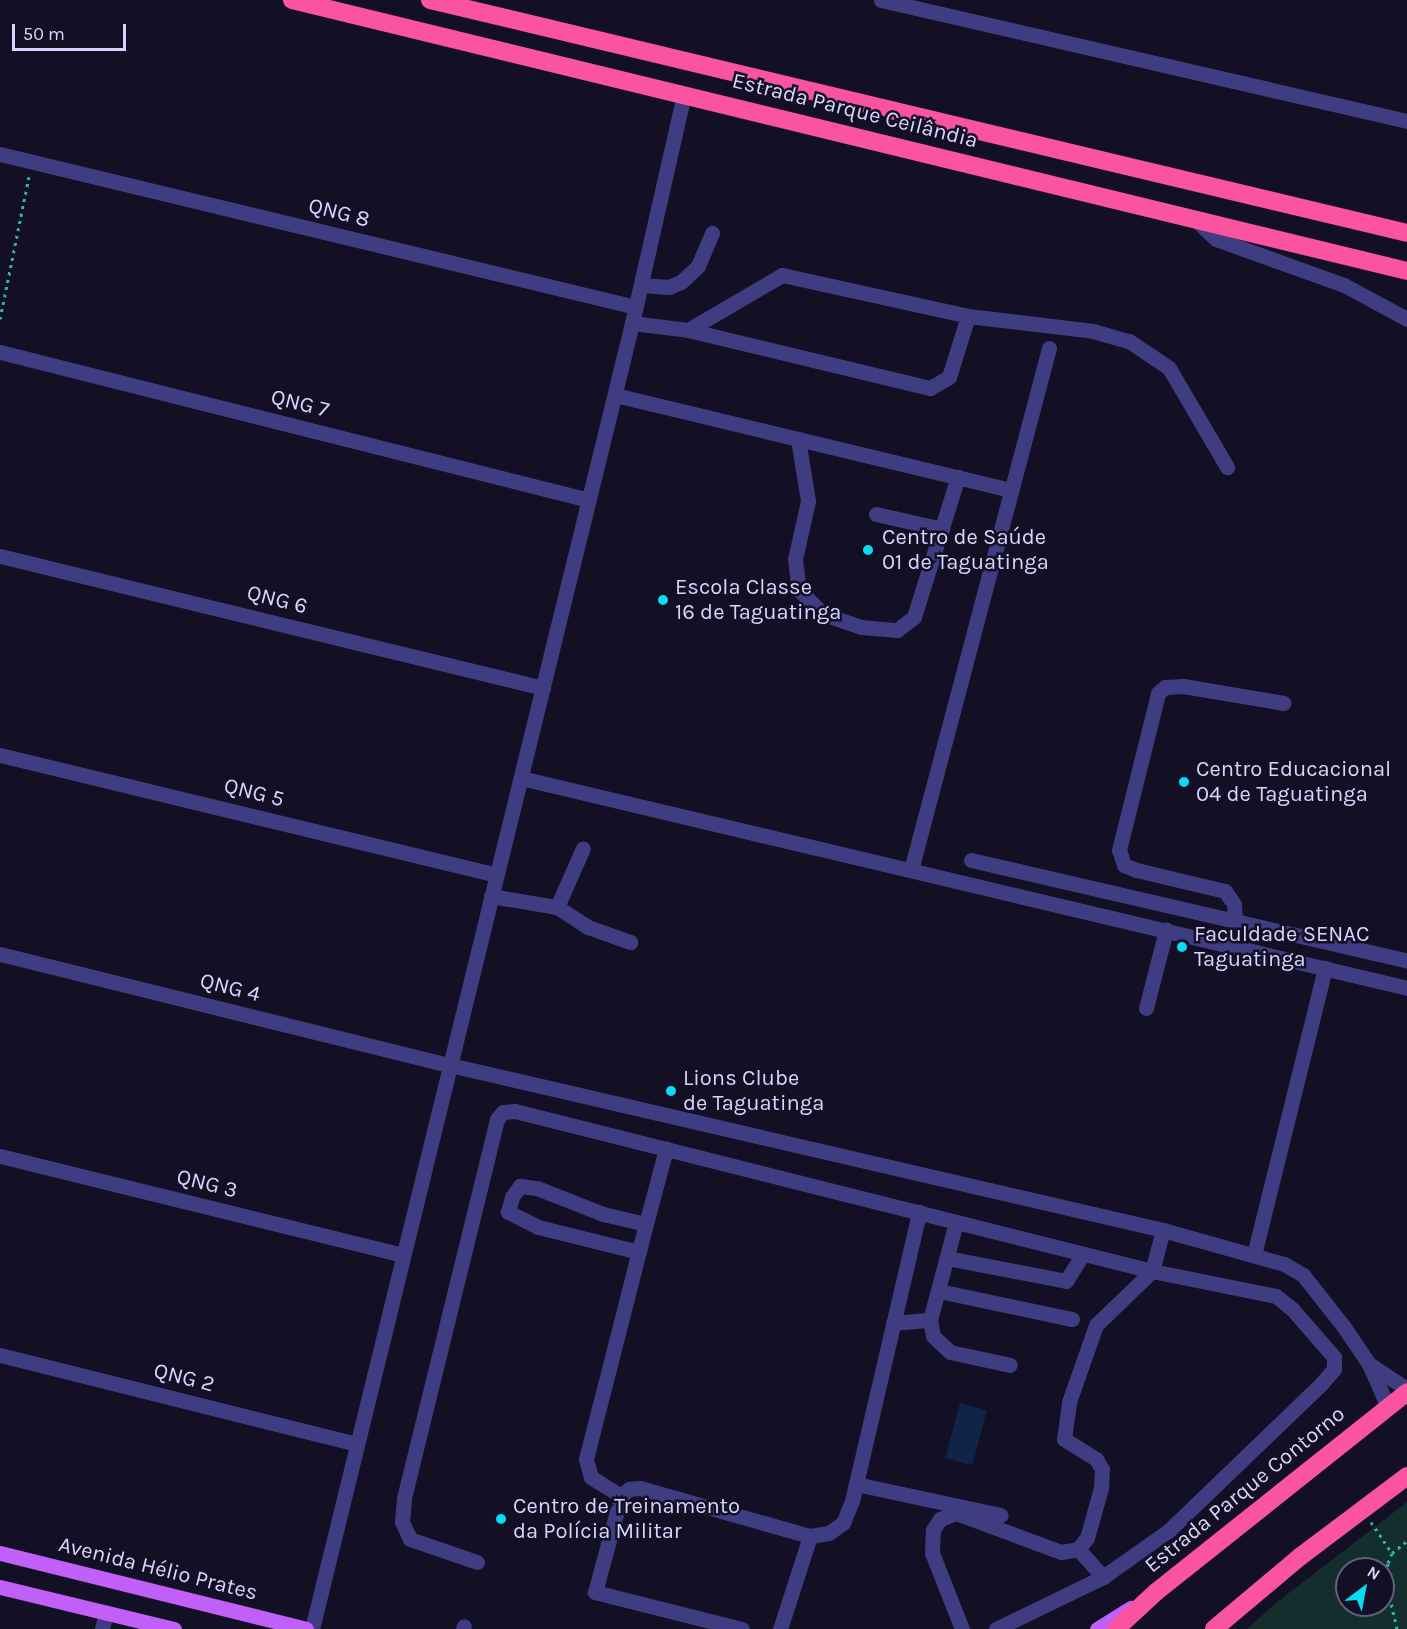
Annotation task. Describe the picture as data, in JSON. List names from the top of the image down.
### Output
{
  "streets": {
    "highway": ["Estrada Parque Ceilândia", "Estrada Parque Contorno"],
    "main road": ["Avenida Hélio Prates"],
    "street": [
      "QNG 8",
      "QNG 7",
      "QNG 6",
      "QNG 5",
      "QNG 4",
      "QNG 3",
      "QNG 2"
    ]
  },
  "places": [
    "Centro de Saúde 01 de Taguatinga",
    "Escola Classe 16 de Taguatinga",
    "Centro Educacional 04 de Taguatinga",
    "Faculdade SENAC Taguatinga",
    "Lions Clube de Taguatinga",
    "Centro de Treinamento da Polícia Militar"
  ],
  "scale_bar": "50 m",
  "north": "top right"
}
